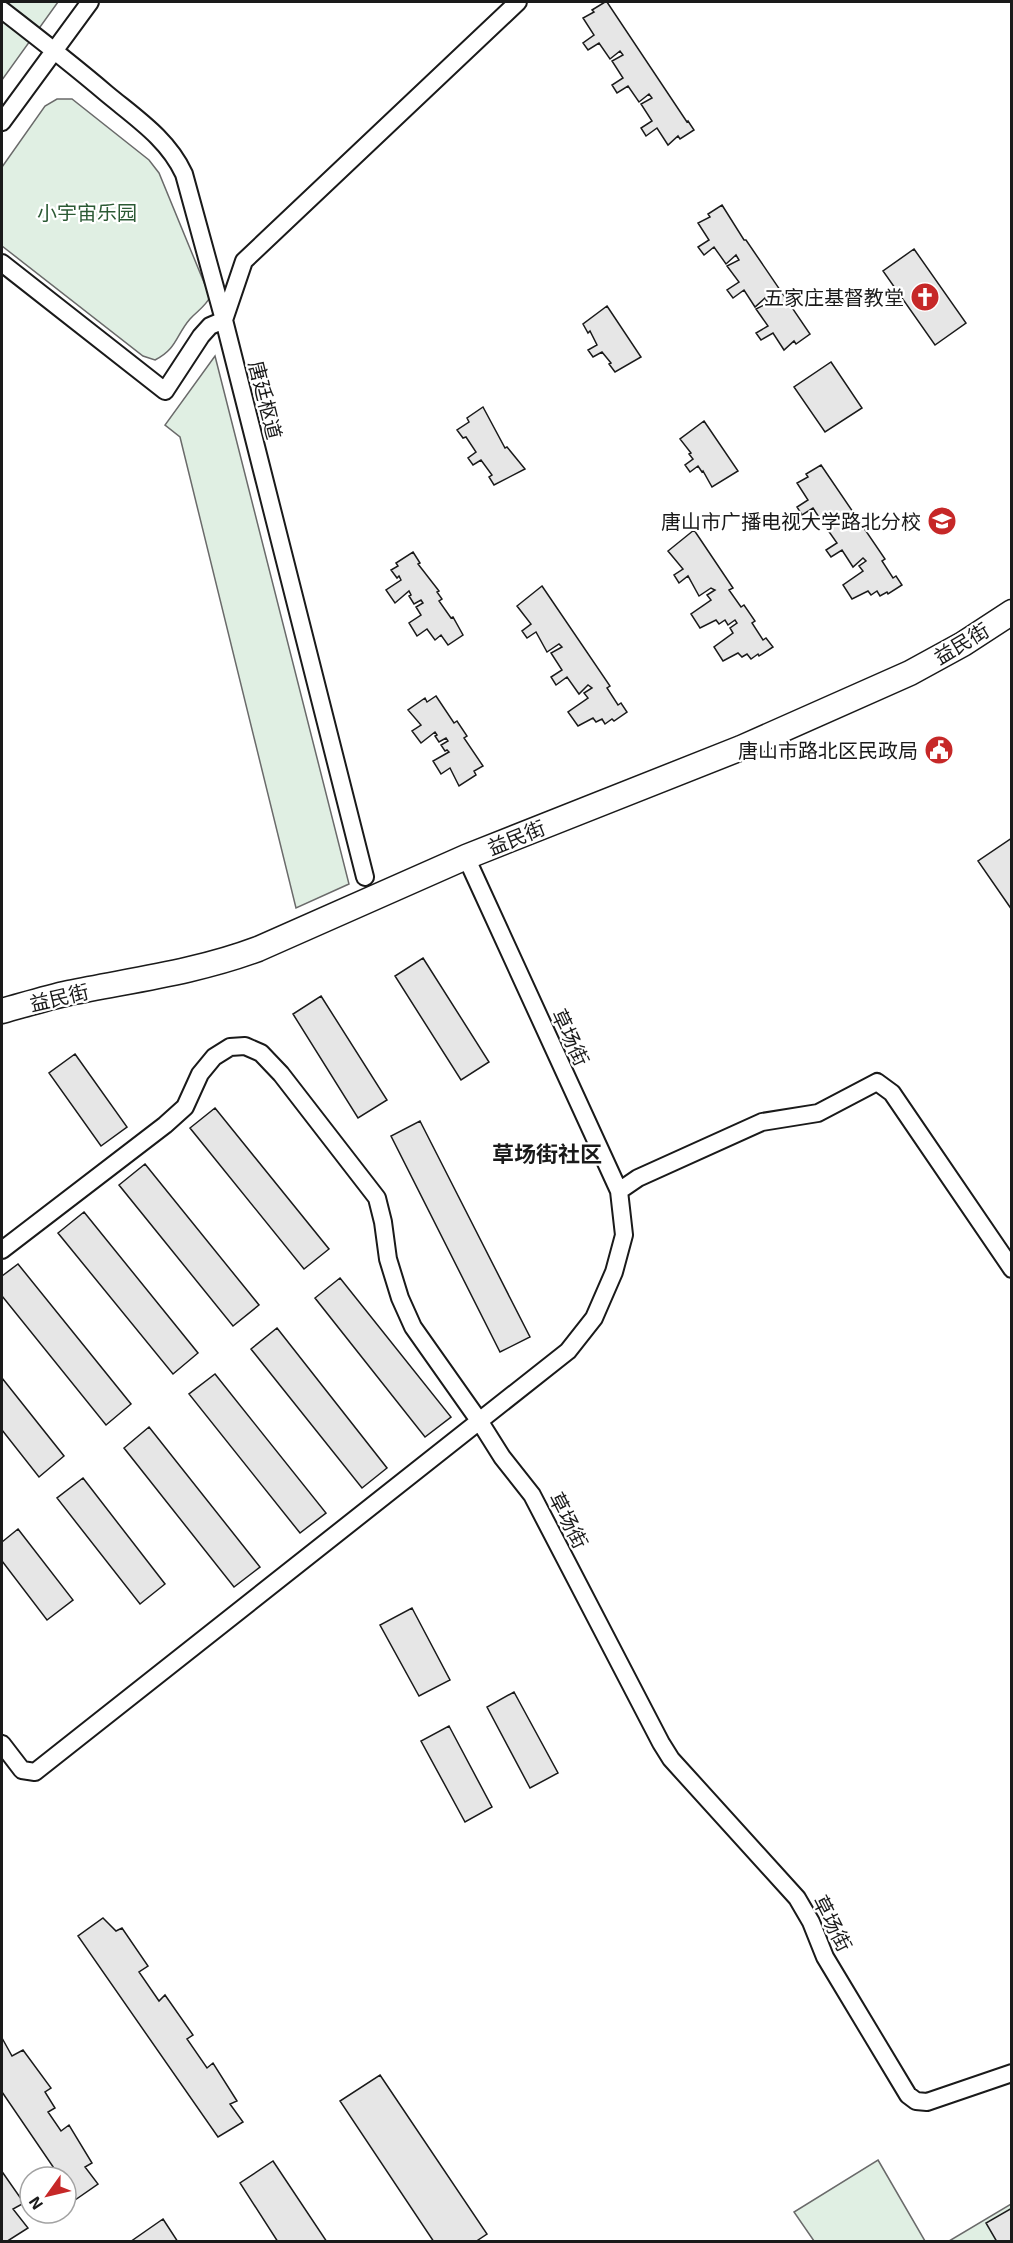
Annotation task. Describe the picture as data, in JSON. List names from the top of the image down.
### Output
{
  "streets": {
    "street": ["唐廷枢道", "益民街", "草场街"]
  },
  "crossings": [
    ["益民街", "草场街"]
  ],
  "districts": ["草场街社区"],
  "parks": ["小宇宙乐园"],
  "places": {
    "church": ["五家庄基督教堂"],
    "school or university": ["唐山市广播电视大学路北分校"],
    "public building": ["唐山市路北区民政局"]
  },
  "north": "bottom left"
}
